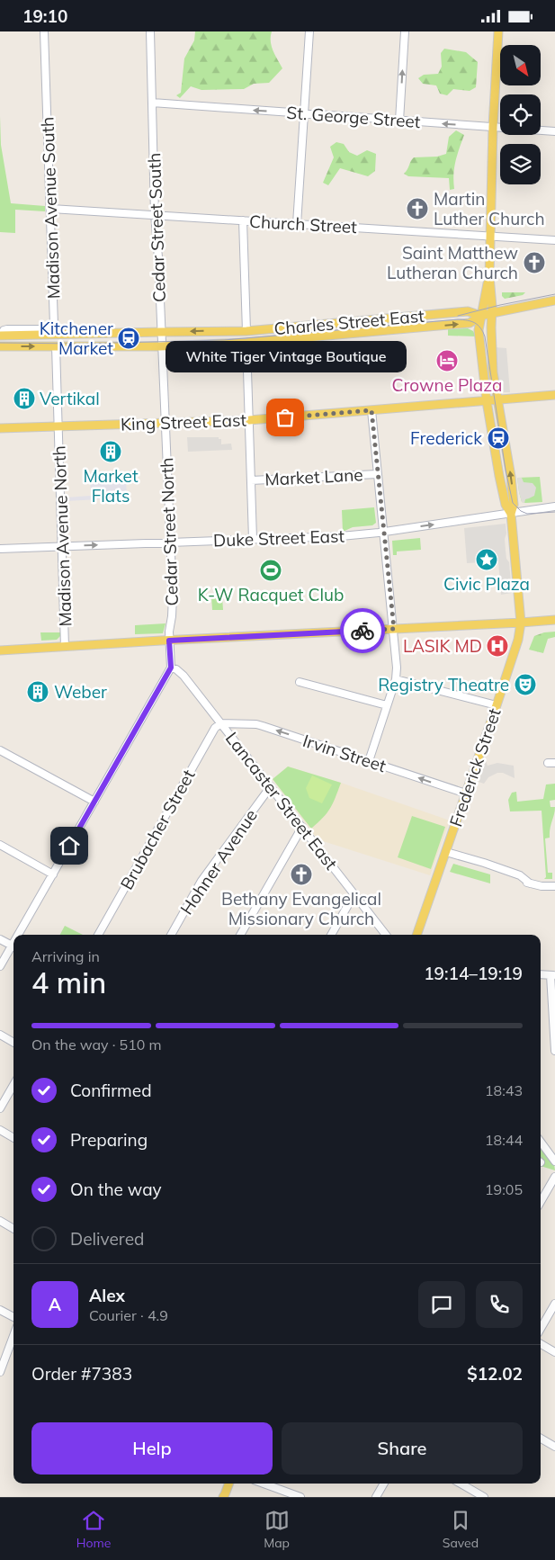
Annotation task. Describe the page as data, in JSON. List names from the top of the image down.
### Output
{
  "streets": {
    "main road": ["Charles Street East", "King Street East", "Frederick Street"],
    "street": [
      "St. George Street",
      "Madison Avenue South",
      "Church Street",
      "Cedar Street South",
      "Market Lane",
      "Cedar Street North",
      "Madison Avenue North",
      "Duke Street East",
      "Irvin Street",
      "Lancaster Street East",
      "Brubacher Street",
      "Hohner Avenue"
    ]
  },
  "crossings": [
    ["St. George Street", "Cedar Street South"],
    ["Madison Avenue South", "Church Street"],
    ["Madison Avenue South", "Charles Street East"],
    ["Church Street", "Cedar Street South"],
    ["Cedar Street South", "Charles Street East"],
    ["Cedar Street South", "King Street East"],
    ["Cedar Street South", "Cedar Street North"],
    ["Charles Street East", "Frederick Street"],
    ["King Street East", "Cedar Street North"],
    ["King Street East", "Madison Avenue North"],
    ["King Street East", "Frederick Street"],
    ["Cedar Street North", "Duke Street East"],
    ["Cedar Street North", "Lancaster Street East"],
    ["Madison Avenue North", "Duke Street East"],
    ["Duke Street East", "Frederick Street"],
    ["Irvin Street", "Frederick Street"],
    ["Irvin Street", "Lancaster Street East"],
    ["Irvin Street", "Brubacher Street"],
    ["Lancaster Street East", "Brubacher Street"],
    ["Lancaster Street East", "Hohner Avenue"]
  ],
  "one_way": ["St. George Street", "Duke Street East"],
  "places": {
    "church": ["Martin Luther Church", "Saint Matthew Lutheran Church", "Bethany Evangelical Missionary Church"],
    "station": ["Kitchener Market", "Frederick"],
    "hotel": ["Crowne Plaza"],
    "building": ["Vertikal", "Market Flats", "Weber"],
    "other": ["White Tiger Vintage Boutique"],
    "place": ["Civic Plaza"],
    "sports": ["K-W Racquet Club"],
    "hospital": ["LASIK MD"],
    "theatre": ["Registry Theatre"]
  },
  "north": "bottom right",
  "page": {
    "status": "19:10",
    "bubble": "White Tiger Vintage Boutique",
    "heading": ["4 min", "Arriving in", "19:14–19:19"],
    "panel": [
      "Alex",
      "Courier · 4.9",
      "Order #7383",
      "$12.02"
    ],
    "bar": "On the way · 510 m",
    "list": [
      ["Confirmed", "18:43"],
      ["Preparing", "18:44"],
      ["On the way", "19:05"],
      "Delivered"
    ],
    "round": "A",
    "buttons": ["Help", "Share"],
    "tabs": ["Home", "Map", "Saved"]
  }
}
